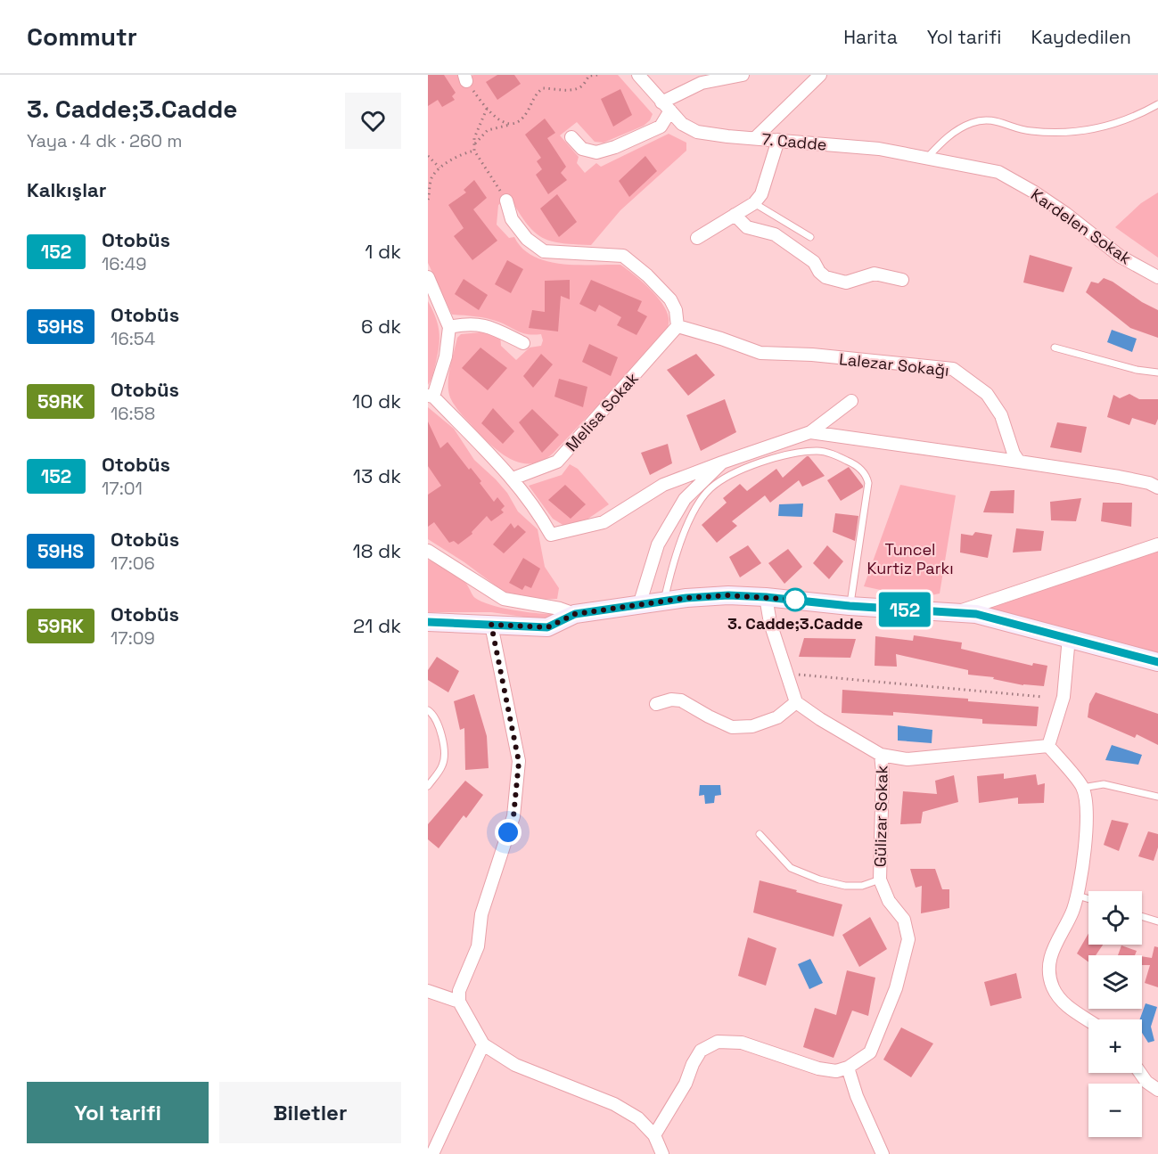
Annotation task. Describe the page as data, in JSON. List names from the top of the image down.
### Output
{
  "streets": {
    "street": [
      "7. Cadde",
      "Kardelen Sokak",
      "Lalezar Sokağı",
      "Melisa Sokak",
      "Gülizar Sokak"
    ]
  },
  "crossings": [
    ["7. Cadde", "Kardelen Sokak"],
    ["Lalezar Sokağı", "Melisa Sokak"]
  ],
  "parks": ["Tuncel Kurtiz Parkı"],
  "places": ["3. Cadde;3.Cadde"],
  "lines": ["bus line 152"],
  "page": {
    "header": "Commutr",
    "nav": ["Harita", "Yol tarifi", "Kaydedilen"],
    "heading": [
      ["3. Cadde;3.Cadde", "Yaya · 4 dk · 260 m"],
      "Kalkışlar"
    ],
    "on_map": "152",
    "list": [
      {
        "mark": "152",
        "name": "Otobüs",
        "note": "16:49",
        "value": "1 dk"
      },
      {
        "mark": "59HS",
        "name": "Otobüs",
        "note": "16:54",
        "value": "6 dk"
      },
      {
        "mark": "59RK",
        "name": "Otobüs",
        "note": "16:58",
        "value": "10 dk"
      },
      {
        "mark": "152",
        "name": "Otobüs",
        "note": "17:01",
        "value": "13 dk"
      },
      {
        "mark": "59HS",
        "name": "Otobüs",
        "note": "17:06",
        "value": "18 dk"
      },
      {
        "mark": "59RK",
        "name": "Otobüs",
        "note": "17:09",
        "value": "21 dk"
      }
    ],
    "map_buttons": ["+", "−"],
    "buttons": ["Yol tarifi", "Biletler"]
  }
}
